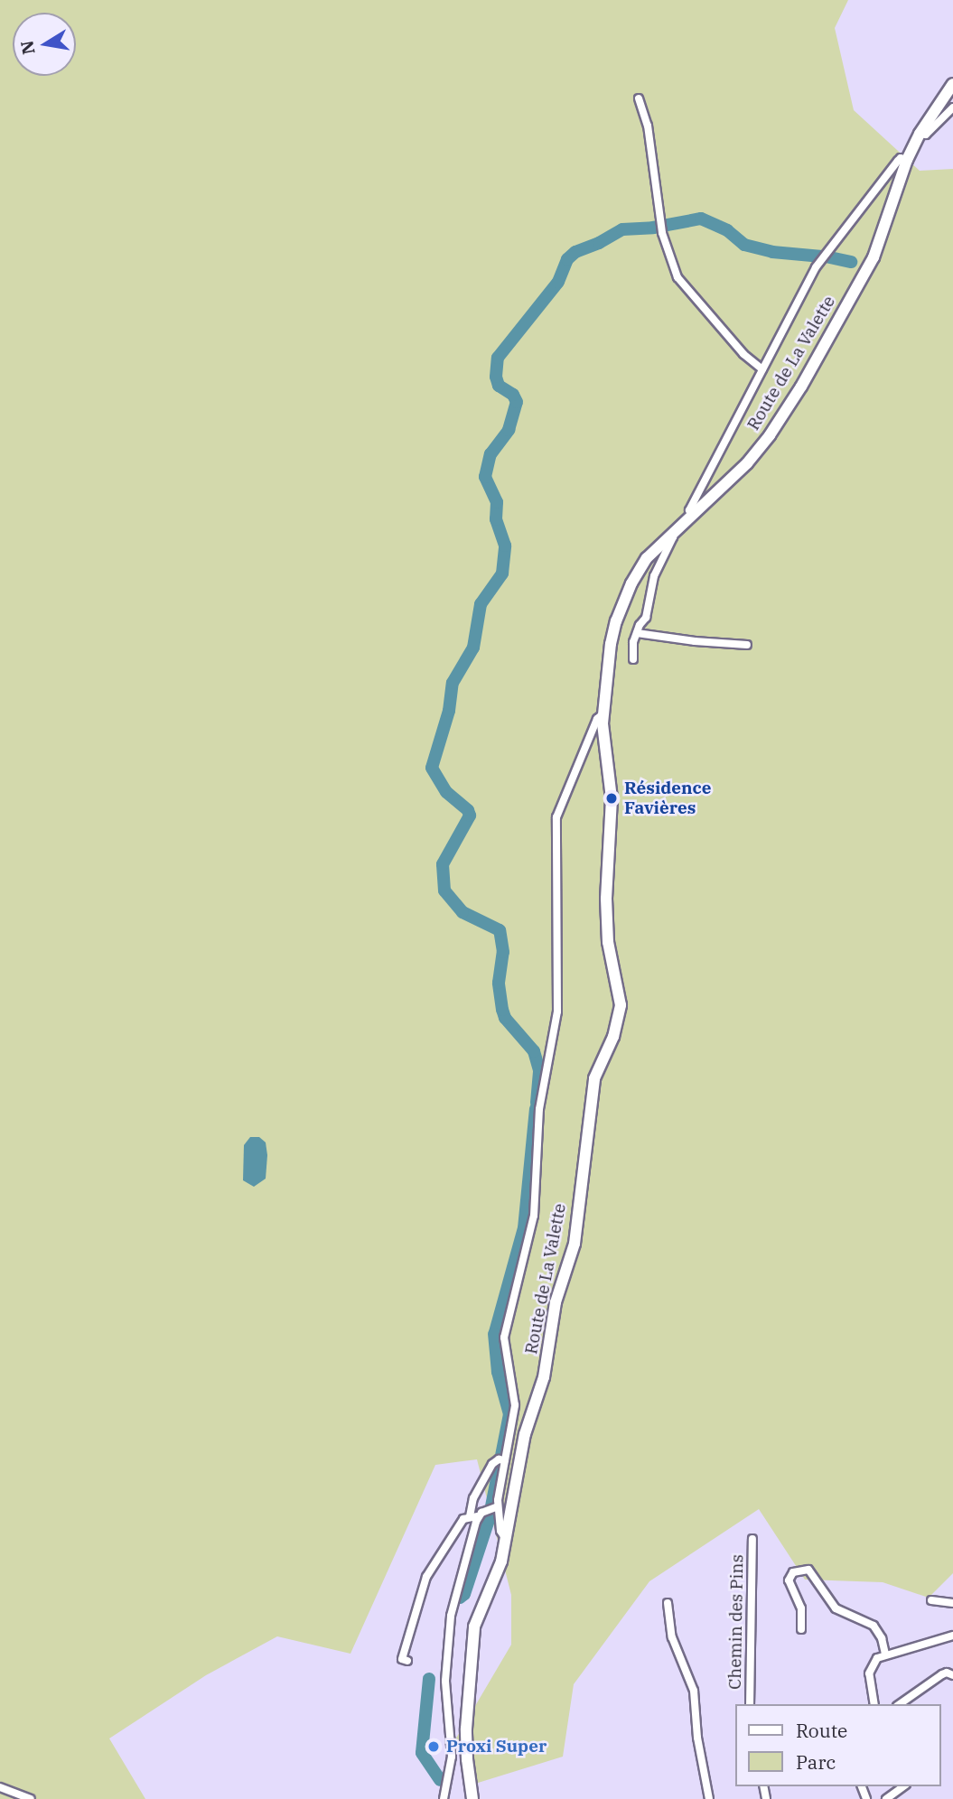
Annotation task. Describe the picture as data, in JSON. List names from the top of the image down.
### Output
{
  "streets": {
    "main road": ["Route de La Valette"],
    "street": ["Chemin des Pins"]
  },
  "places": ["Résidence Favières", "Proxi Super"],
  "legend": ["Route", "Parc"],
  "north": "left"
}
